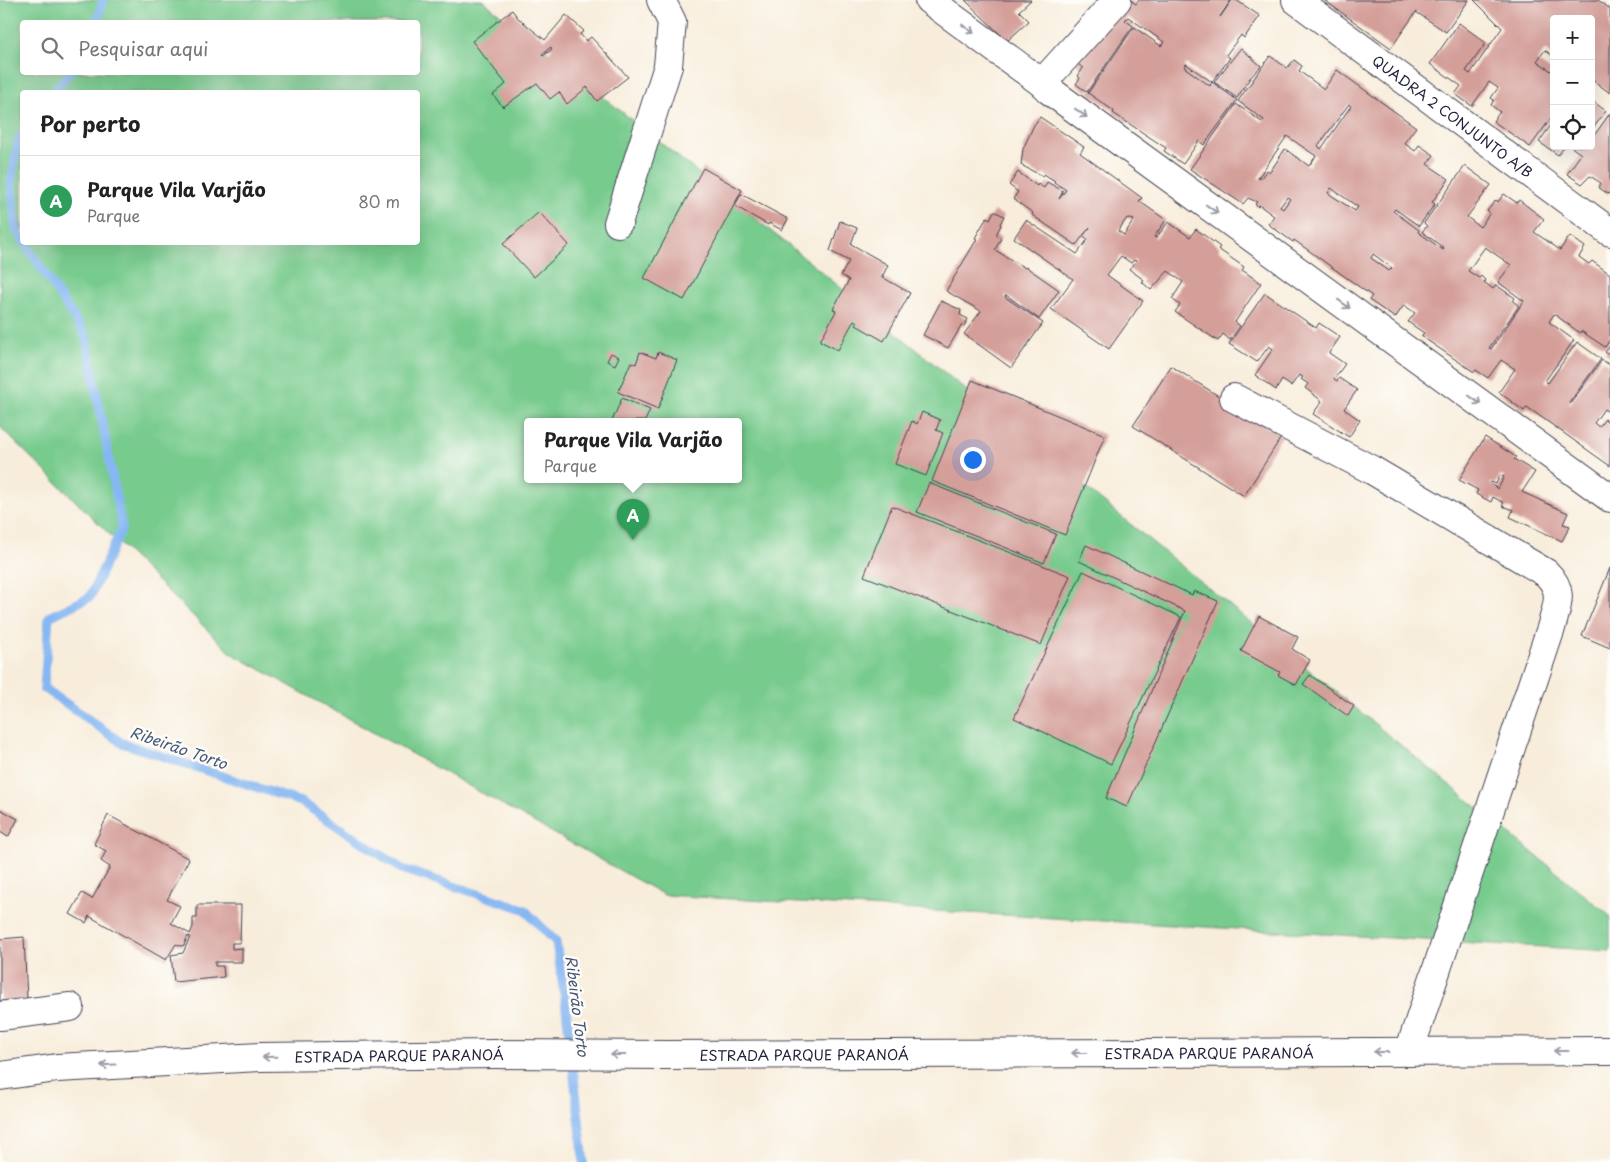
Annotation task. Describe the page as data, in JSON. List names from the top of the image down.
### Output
{
  "streets": {
    "street": ["QUADRA 2 CONJUNTO A/B", "ESTRADA PARQUE PARANOÁ"]
  },
  "one_way": ["ESTRADA PARQUE PARANOÁ"],
  "water": ["Ribeirão Torto"],
  "page": {
    "map_buttons": ["+", "−"],
    "search": "Pesquisar aqui",
    "heading": "Por perto",
    "list": [
      {
        "mark": "A",
        "name": "Parque Vila Varjão",
        "note": "Parque",
        "value": "80 m"
      }
    ],
    "popup": ["Parque Vila Varjão", "Parque"],
    "pins": "A"
  }
}
